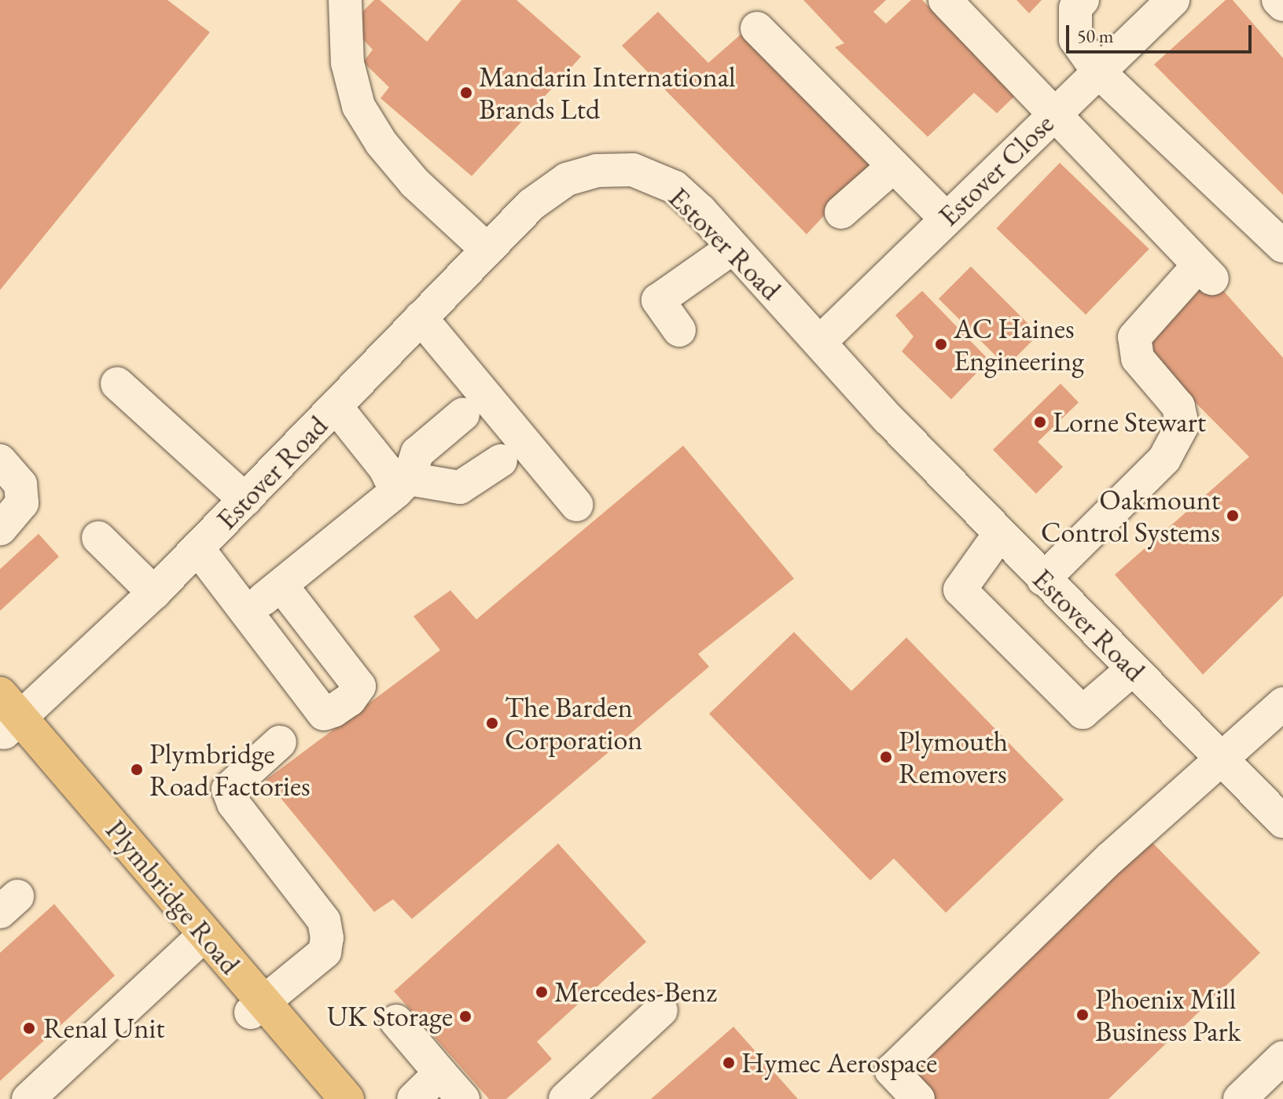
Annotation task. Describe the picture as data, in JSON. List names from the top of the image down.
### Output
{
  "streets": {
    "main road": ["Plymbridge Road"],
    "street": ["Estover Close", "Estover Road"]
  },
  "crossings": [
    ["Estover Close", "Estover Road"],
    ["Estover Road", "Plymbridge Road"]
  ],
  "places": [
    "Mandarin International Brands Ltd",
    "AC Haines Engineering",
    "Lorne Stewart",
    "Oakmount Control Systems",
    "The Barden Corporation",
    "Plymouth Removers",
    "Plymbridge Road Factories",
    "Mercedes-Benz",
    "Phoenix Mill Business Park",
    "UK Storage",
    "Renal Unit",
    "Hymec Aerospace"
  ],
  "scale_bar": "50 m"
}
